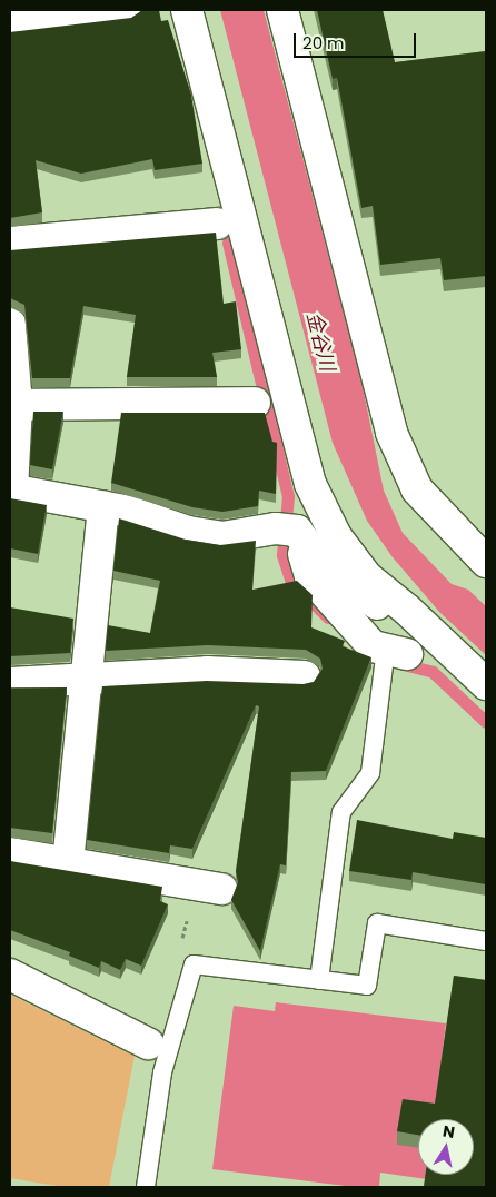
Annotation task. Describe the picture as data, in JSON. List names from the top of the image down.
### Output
{
  "water": ["金谷川"],
  "scale_bar": "20 m",
  "north": "top"
}
